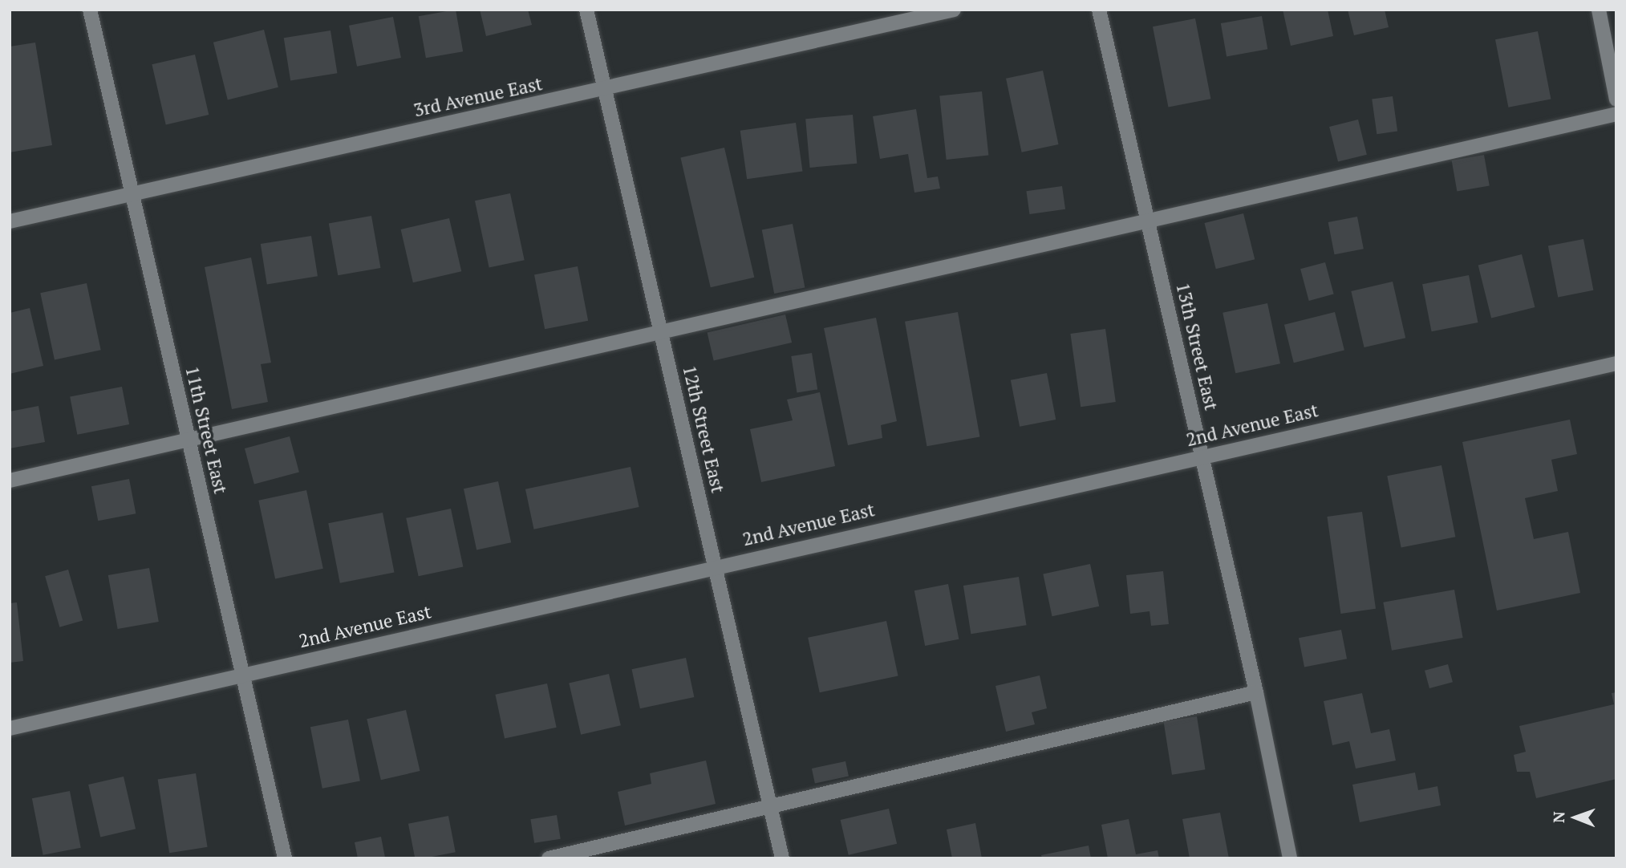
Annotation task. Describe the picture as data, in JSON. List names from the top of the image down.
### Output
{
  "streets": {
    "street": [
      "3rd Avenue East",
      "13th Street East",
      "2nd Avenue East",
      "12th Street East",
      "11th Street East"
    ]
  },
  "crossings": [
    ["3rd Avenue East", "12th Street East"],
    ["3rd Avenue East", "11th Street East"],
    ["13th Street East", "2nd Avenue East"],
    ["2nd Avenue East", "12th Street East"],
    ["2nd Avenue East", "11th Street East"]
  ],
  "north": "left"
}
